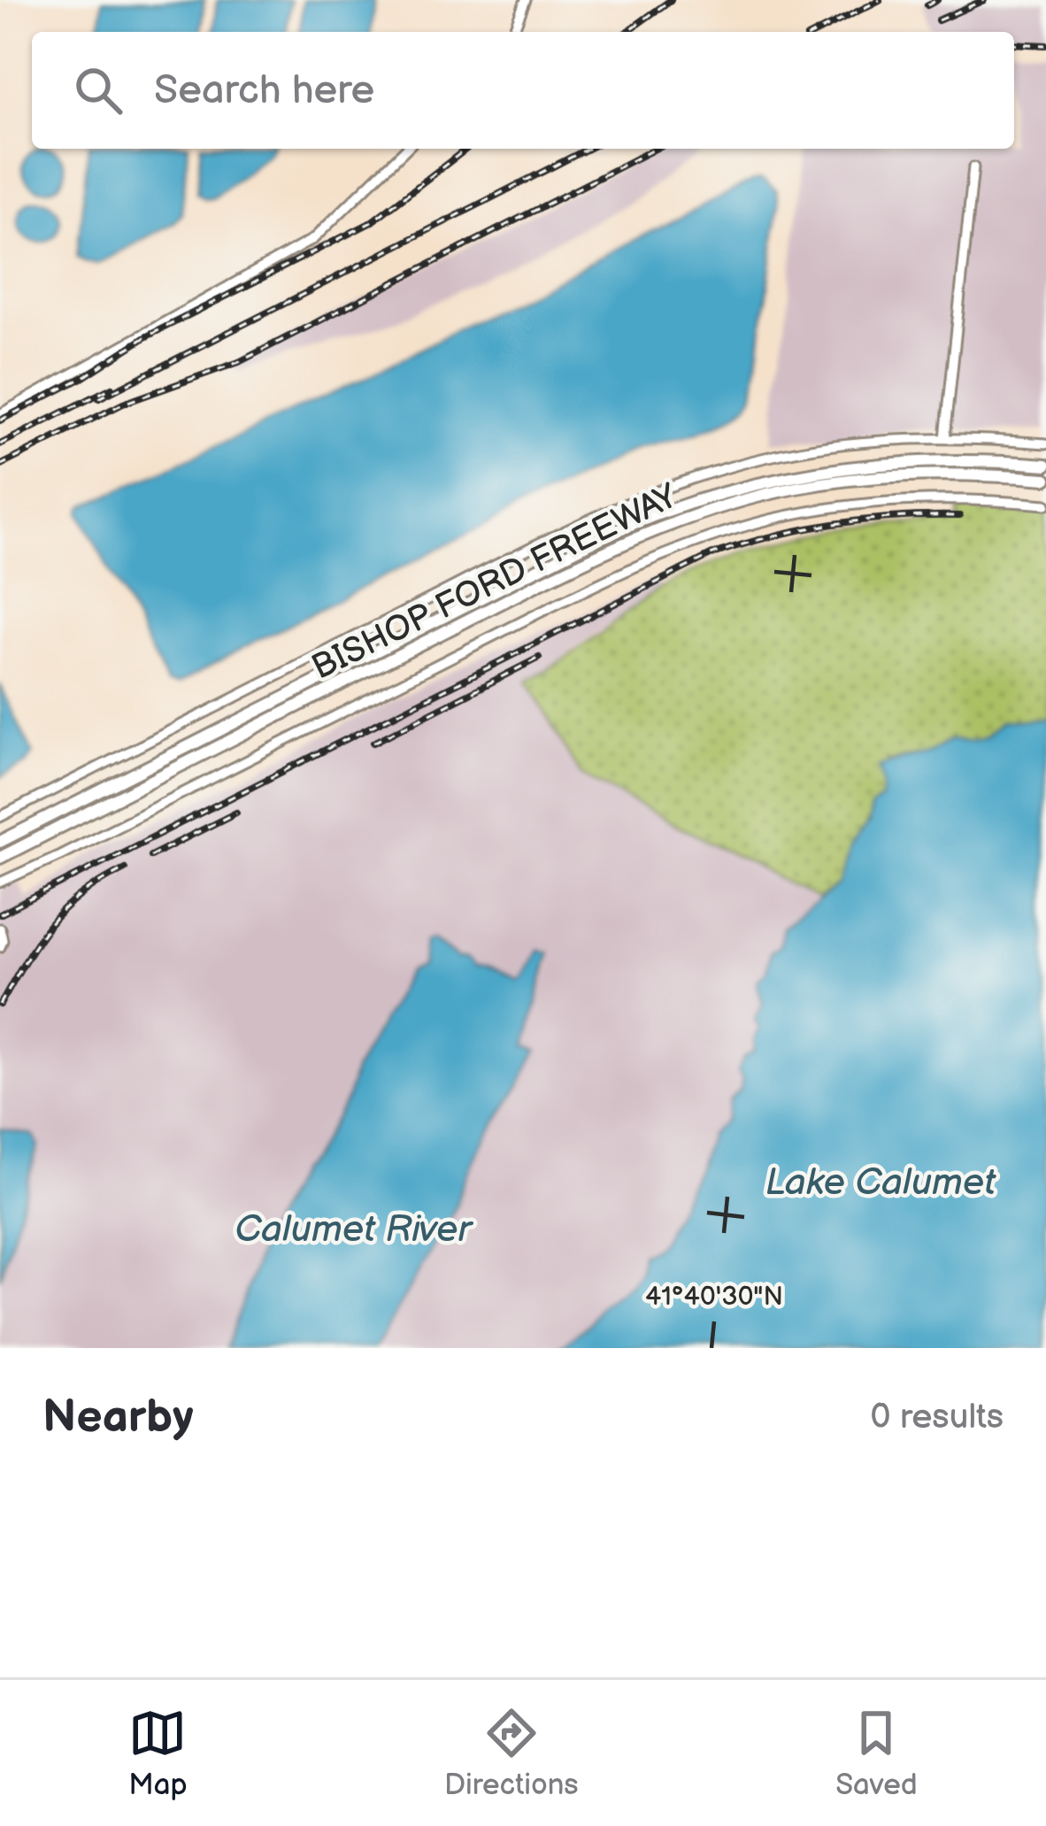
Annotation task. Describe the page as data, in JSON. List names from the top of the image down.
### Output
{
  "streets": {
    "highway": ["BISHOP FORD FREEWAY"]
  },
  "water": ["Lake Calumet", "Calumet River"],
  "page": {
    "search": "Search here",
    "heading": ["Nearby", "0 results"],
    "nav": ["Map", "Directions", "Saved"]
  },
  "coordinates": ["41°40'30\"N"]
}
